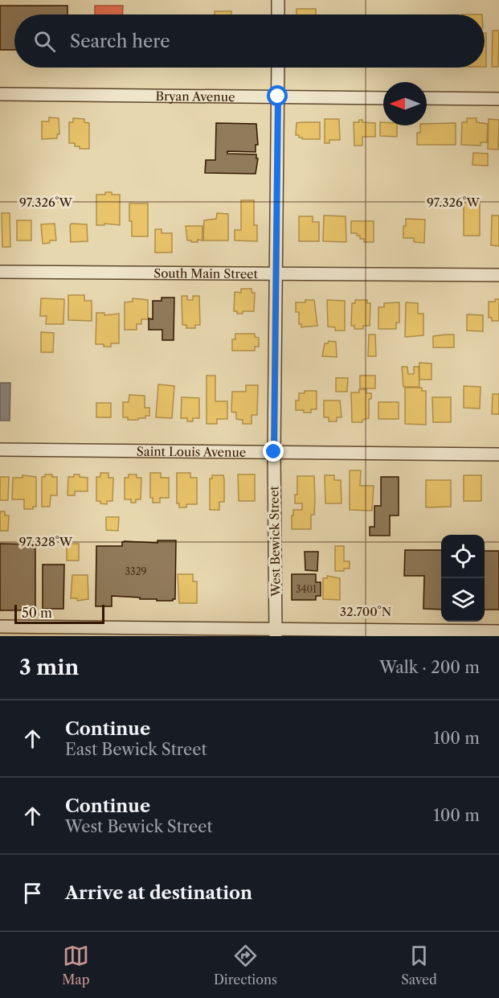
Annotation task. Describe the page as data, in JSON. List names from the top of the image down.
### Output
{
  "streets": {
    "street": [
      "Bryan Avenue",
      "South Main Street",
      "Saint Louis Avenue",
      "West Bewick Street"
    ]
  },
  "crossings": [
    ["Bryan Avenue", "West Bewick Street"],
    ["South Main Street", "West Bewick Street"],
    ["Saint Louis Avenue", "West Bewick Street"]
  ],
  "house_numbers": ["3329", "3401"],
  "scale_bar": "50 m",
  "north": "left",
  "page": {
    "search": "Search here",
    "scale": "50 m",
    "heading": ["3 min", "Walk · 200 m"],
    "list": [
      ["Continue", "East Bewick Street", "100 m"],
      ["Continue", "West Bewick Street", "100 m"],
      "Arrive at destination"
    ],
    "nav": ["Map", "Directions", "Saved"]
  },
  "coordinates": ["97.326°W", "97.328°W", "32.700°N"]
}
